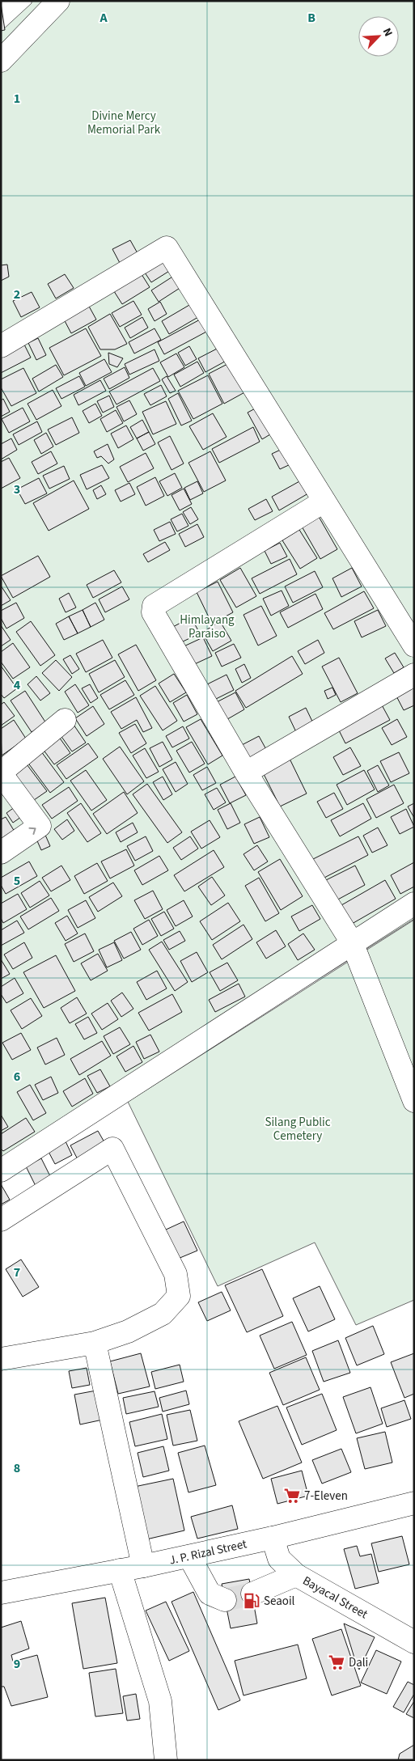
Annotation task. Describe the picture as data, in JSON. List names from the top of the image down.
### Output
{
  "streets": {
    "street": ["J. P. Rizal Street", "Bayacal Street"]
  },
  "crossings": [
    ["J. P. Rizal Street", "Bayacal Street"]
  ],
  "parks": ["Divine Mercy Memorial Park", "Himlayang Paraiso", "Silang Public Cemetery"],
  "places": {
    "supermarket": ["7-Eleven", "Dali"],
    "fuel station": ["Seaoil"]
  },
  "north": "top right",
  "grid": {
    "columns": ["A", "B"],
    "rows": [
      "1",
      "2",
      "3",
      "4",
      "5",
      "6",
      "7",
      "8",
      "9"
    ]
  }
}
